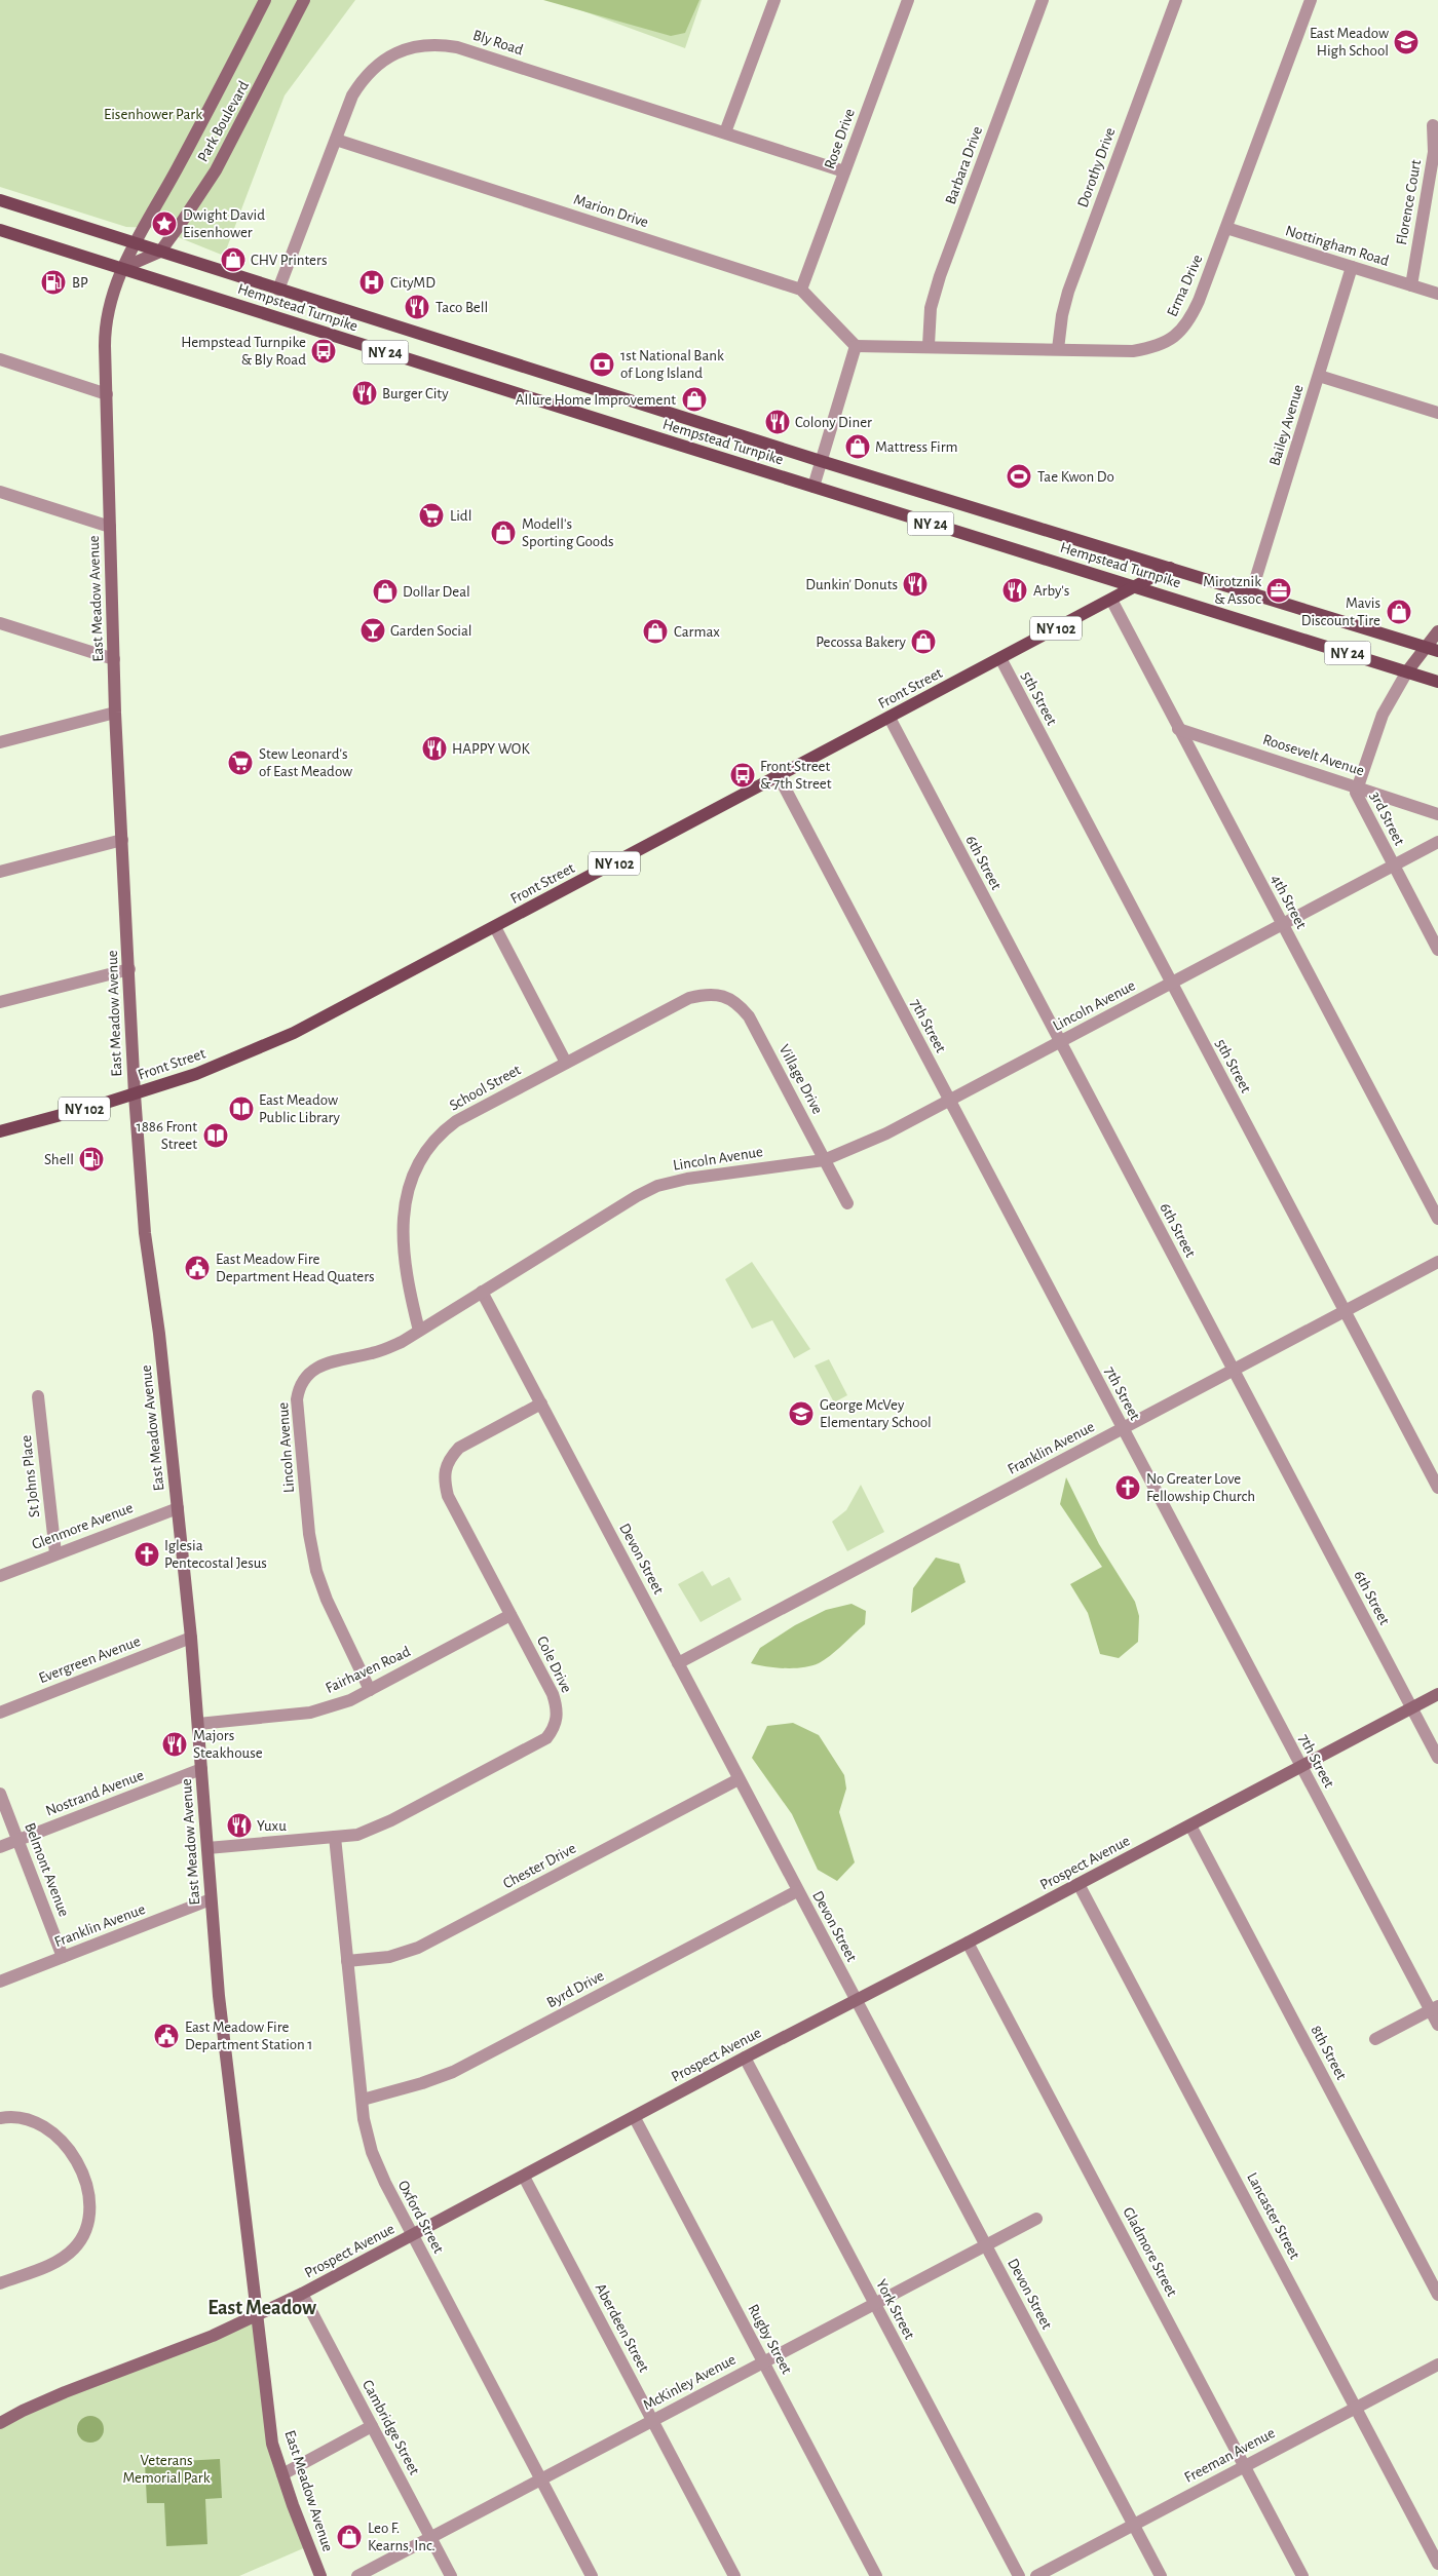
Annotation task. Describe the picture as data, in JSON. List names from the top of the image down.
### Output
{
  "streets": {
    "main road": [
      "Hempstead Turnpike",
      "NY 24",
      "NY 102",
      "Front Street"
    ],
    "street": [
      "Bly Road",
      "Park Boulevard",
      "Rose Drive",
      "Barbara Drive",
      "Dorothy Drive",
      "Florence Court",
      "Marion Drive",
      "Nottingham Road",
      "Erma Drive",
      "Bailey Avenue",
      "East Meadow Avenue",
      "5th Street",
      "Roosevelt Avenue",
      "3rd Street",
      "6th Street",
      "4th Street",
      "Lincoln Avenue",
      "7th Street",
      "Village Drive",
      "School Street",
      "Franklin Avenue",
      "St Johns Place",
      "Glenmore Avenue",
      "Devon Street",
      "Evergreen Avenue",
      "Cole Drive",
      "Fairhaven Road",
      "Nostrand Avenue",
      "Prospect Avenue",
      "Chester Drive",
      "Belmont Avenue",
      "Byrd Drive",
      "8th Street",
      "Lancaster Street",
      "Oxford Street",
      "Gladmore Street",
      "York Street",
      "Aberdeen Street",
      "Rugby Street",
      "McKinley Avenue",
      "Cambridge Street",
      "Freeman Avenue"
    ]
  },
  "crossings": [
    ["Bly Road", "Rose Drive"],
    ["Bly Road", "Marion Drive"],
    ["Bly Road", "Hempstead Turnpike"],
    ["Park Boulevard", "Hempstead Turnpike"],
    ["Park Boulevard", "East Meadow Avenue"],
    ["Rose Drive", "Marion Drive"],
    ["Barbara Drive", "Erma Drive"],
    ["Dorothy Drive", "Erma Drive"],
    ["Florence Court", "Nottingham Road"],
    ["Marion Drive", "Erma Drive"],
    ["Nottingham Road", "Erma Drive"],
    ["Nottingham Road", "Bailey Avenue"],
    ["Hempstead Turnpike", "Bailey Avenue"],
    ["Hempstead Turnpike", "East Meadow Avenue"],
    ["Hempstead Turnpike", "Front Street"],
    ["Hempstead Turnpike", "3rd Street"],
    ["East Meadow Avenue", "Front Street"],
    ["East Meadow Avenue", "Franklin Avenue"],
    ["East Meadow Avenue", "Glenmore Avenue"],
    ["East Meadow Avenue", "Evergreen Avenue"],
    ["East Meadow Avenue", "Cole Drive"],
    ["East Meadow Avenue", "Fairhaven Road"],
    ["East Meadow Avenue", "Nostrand Avenue"],
    ["East Meadow Avenue", "Prospect Avenue"],
    ["Front Street", "5th Street"],
    ["Front Street", "6th Street"],
    ["Front Street", "4th Street"],
    ["Front Street", "7th Street"],
    ["5th Street", "Lincoln Avenue"],
    ["5th Street", "Franklin Avenue"],
    ["Roosevelt Avenue", "3rd Street"],
    ["Roosevelt Avenue", "4th Street"],
    ["3rd Street", "Lincoln Avenue"],
    ["6th Street", "Lincoln Avenue"],
    ["6th Street", "Franklin Avenue"],
    ["6th Street", "Prospect Avenue"],
    ["4th Street", "Lincoln Avenue"],
    ["Lincoln Avenue", "7th Street"],
    ["Lincoln Avenue", "Village Drive"],
    ["Lincoln Avenue", "School Street"],
    ["Lincoln Avenue", "Devon Street"],
    ["Lincoln Avenue", "Fairhaven Road"],
    ["7th Street", "Franklin Avenue"],
    ["7th Street", "Prospect Avenue"],
    ["Village Drive", "School Street"],
    ["Franklin Avenue", "Devon Street"],
    ["Franklin Avenue", "Belmont Avenue"],
    ["St Johns Place", "Glenmore Avenue"],
    ["Devon Street", "Cole Drive"],
    ["Devon Street", "Prospect Avenue"],
    ["Devon Street", "Chester Drive"],
    ["Devon Street", "Byrd Drive"],
    ["Devon Street", "McKinley Avenue"],
    ["Devon Street", "Freeman Avenue"],
    ["Cole Drive", "Fairhaven Road"],
    ["Cole Drive", "Oxford Street"],
    ["Nostrand Avenue", "Belmont Avenue"],
    ["Prospect Avenue", "8th Street"],
    ["Prospect Avenue", "Lancaster Street"],
    ["Prospect Avenue", "Oxford Street"],
    ["Prospect Avenue", "Gladmore Street"],
    ["Prospect Avenue", "York Street"],
    ["Prospect Avenue", "Aberdeen Street"],
    ["Prospect Avenue", "Rugby Street"],
    ["Prospect Avenue", "Cambridge Street"],
    ["Chester Drive", "Oxford Street"],
    ["Byrd Drive", "Oxford Street"],
    ["Lancaster Street", "Freeman Avenue"],
    ["Oxford Street", "McKinley Avenue"],
    ["Gladmore Street", "Freeman Avenue"],
    ["York Street", "McKinley Avenue"],
    ["Aberdeen Street", "McKinley Avenue"],
    ["Rugby Street", "McKinley Avenue"],
    ["McKinley Avenue", "Cambridge Street"]
  ],
  "districts": ["East Meadow"],
  "parks": ["Eisenhower Park", "Veterans Memorial Park"],
  "places": {
    "school or university": ["East Meadow High School", "George McVey Elementary School"],
    "place": ["Dwight David Eisenhower"],
    "shop": [
      "CHV Printers",
      "Allure Home Improvement",
      "Mattress Firm",
      "Modell's Sporting Goods",
      "Dollar Deal",
      "Mavis Discount Tire",
      "Carmax",
      "Pecossa Bakery",
      "Leo F. Kearns, Inc."
    ],
    "fuel station": ["BP", "Shell"],
    "hospital": ["CityMD"],
    "restaurant": [
      "Taco Bell",
      "Burger City",
      "Colony Diner",
      "Dunkin' Donuts",
      "Arby's",
      "HAPPY WOK",
      "Majors Steakhouse",
      "Yuxu"
    ],
    "bus stop": ["Hempstead Turnpike & Bly Road", "Front Street & 7th Street"],
    "bank": ["1st National Bank of Long Island"],
    "sports": ["Tae Kwon Do"],
    "supermarket": ["Lidl", "Stew Leonard's of East Meadow"],
    "office": ["Mirotznik & Assoc"],
    "bar": ["Garden Social"],
    "library": ["East Meadow Public Library", "1886 Front Street"],
    "public building": ["East Meadow Fire Department Head Quaters", "East Meadow Fire Department Station 1"],
    "church": ["No Greater Love Fellowship Church", "Iglesia Pentecostal Jesus"]
  }
}
